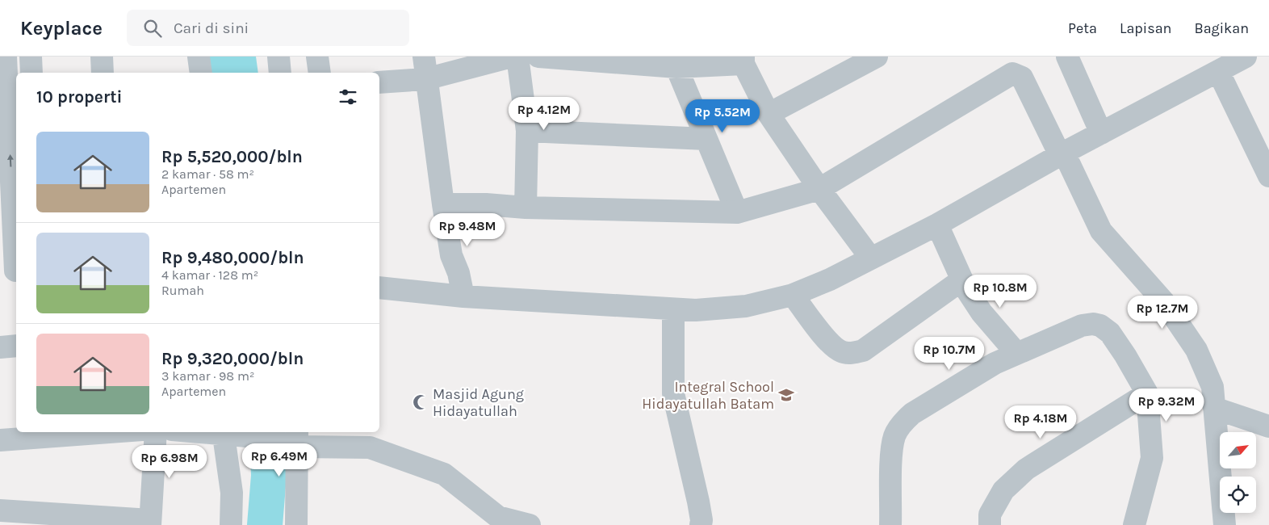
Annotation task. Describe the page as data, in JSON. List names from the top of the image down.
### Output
{
  "places": {
    "school or university": ["Integral School Hidayatullah Batam"],
    "mosque": ["Masjid Agung Hidayatullah"]
  },
  "north": "top right",
  "page": {
    "header": "Keyplace",
    "search": "Cari di sini",
    "nav": ["Peta", "Lapisan", "Bagikan"],
    "heading": "10 properti",
    "price": [
      "Rp 4.12M",
      "Rp 5.52M",
      "Rp 9.48M",
      "Rp 10.8M",
      "Rp 12.7M",
      "Rp 10.7M",
      "Rp 9.32M",
      "Rp 4.18M",
      "Rp 6.49M",
      "Rp 6.98M"
    ],
    "list": [
      {
        "name": "Rp 5,520,000/bln",
        "note": "2 kamar · 58 m² · Apartemen"
      },
      {
        "name": "Rp 9,480,000/bln",
        "note": "4 kamar · 128 m² · Rumah"
      },
      {
        "name": "Rp 9,320,000/bln",
        "note": "3 kamar · 98 m² · Apartemen"
      }
    ]
  }
}
